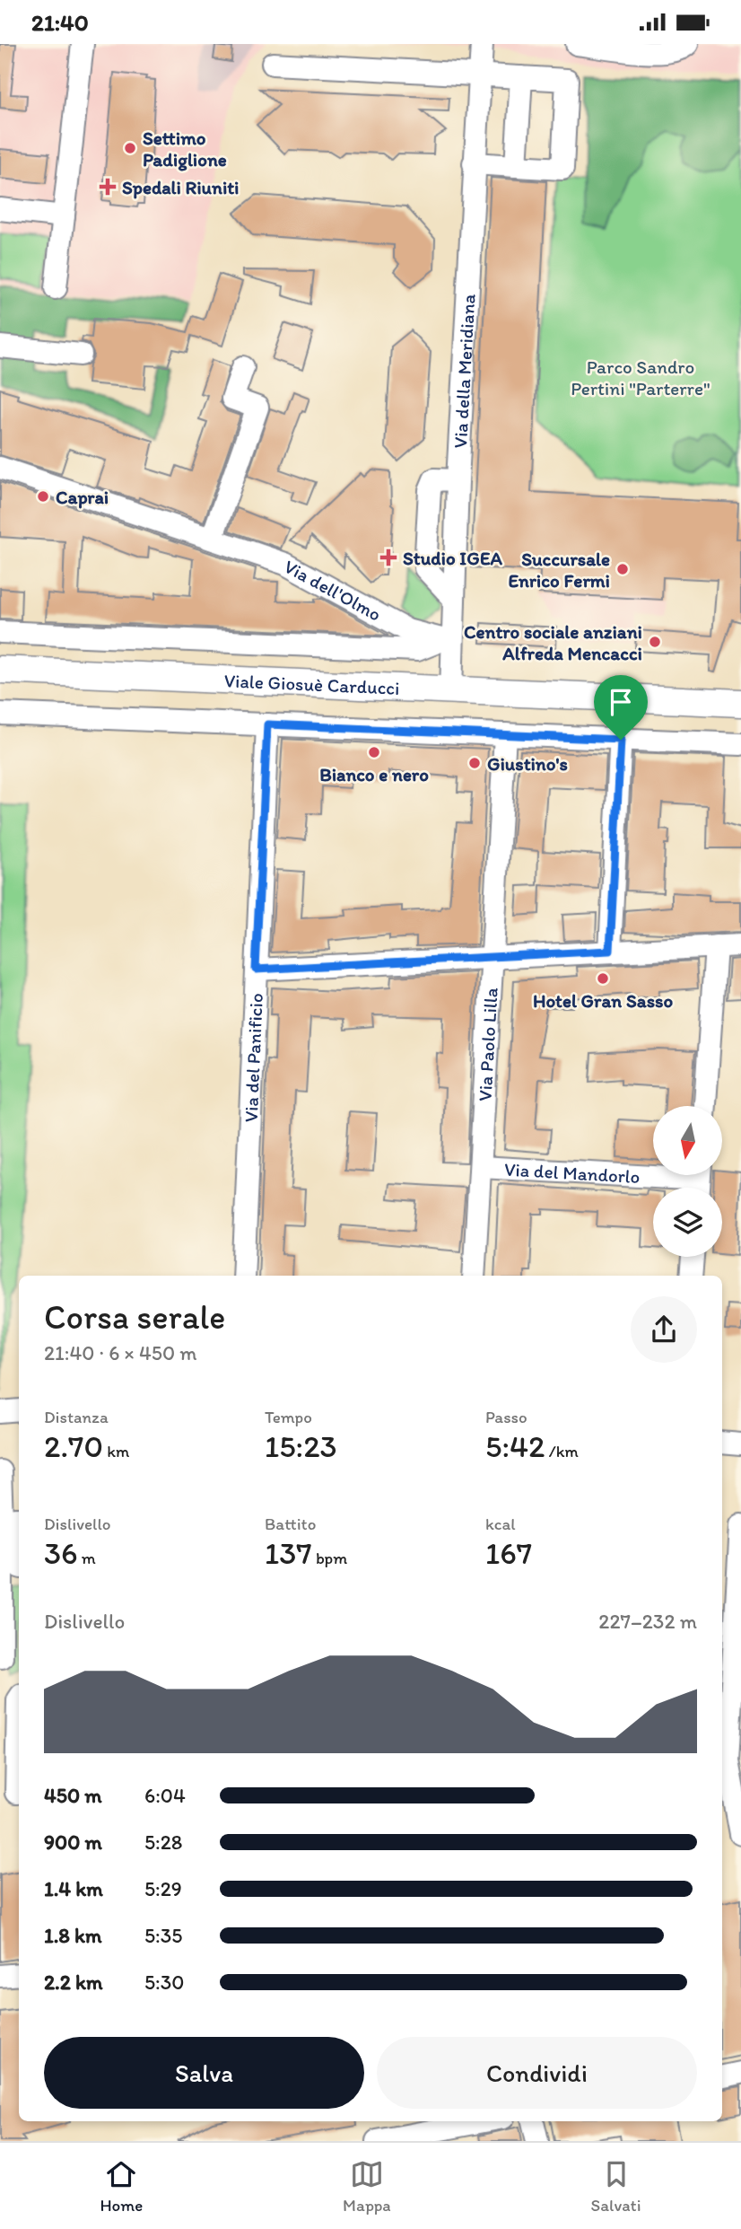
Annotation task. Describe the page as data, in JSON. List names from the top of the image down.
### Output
{
  "streets": {
    "main road": ["Viale Giosuè Carducci"],
    "street": [
      "Via della Meridiana",
      "Via dell'Olmo",
      "Via Paolo Lilla",
      "Via del Panificio",
      "Via del Mandorlo"
    ]
  },
  "crossings": [
    ["Via della Meridiana", "Via dell'Olmo"],
    ["Via della Meridiana", "Viale Giosuè Carducci"],
    ["Via dell'Olmo", "Viale Giosuè Carducci"],
    ["Via Paolo Lilla", "Via del Mandorlo"]
  ],
  "parks": ["Parco Sandro Pertini \"Parterre\""],
  "places": {
    "other": [
      "Settimo Padiglione",
      "Caprai",
      "Succursale Enrico Fermi",
      "Centro sociale anziani Alfreda Mencacci",
      "Bianco e nero",
      "Giustino's",
      "Hotel Gran Sasso"
    ],
    "health": ["Spedali Riuniti", "Studio IGEA"]
  },
  "north": "bottom",
  "page": {
    "status": "21:40",
    "heading": ["Corsa serale", "21:40 · 6 × 450 m"],
    "stats": [
      ["Distanza", "2.70 km"],
      ["Tempo", "15:23"],
      ["Passo", "5:42 /km"],
      ["Dislivello", "36 m"],
      ["Battito", "137 bpm"],
      ["kcal", "167"]
    ],
    "chart": ["Dislivello", "227–232 m"],
    "list": [
      {
        "name": "450 m",
        "note": "6:04"
      },
      {
        "name": "900 m",
        "note": "5:28"
      },
      {
        "name": "1.4 km",
        "note": "5:29"
      },
      {
        "name": "1.8 km",
        "note": "5:35"
      },
      {
        "name": "2.2 km",
        "note": "5:30"
      }
    ],
    "buttons": ["Salva", "Condividi"],
    "tabs": ["Home", "Mappa", "Salvati"]
  }
}
